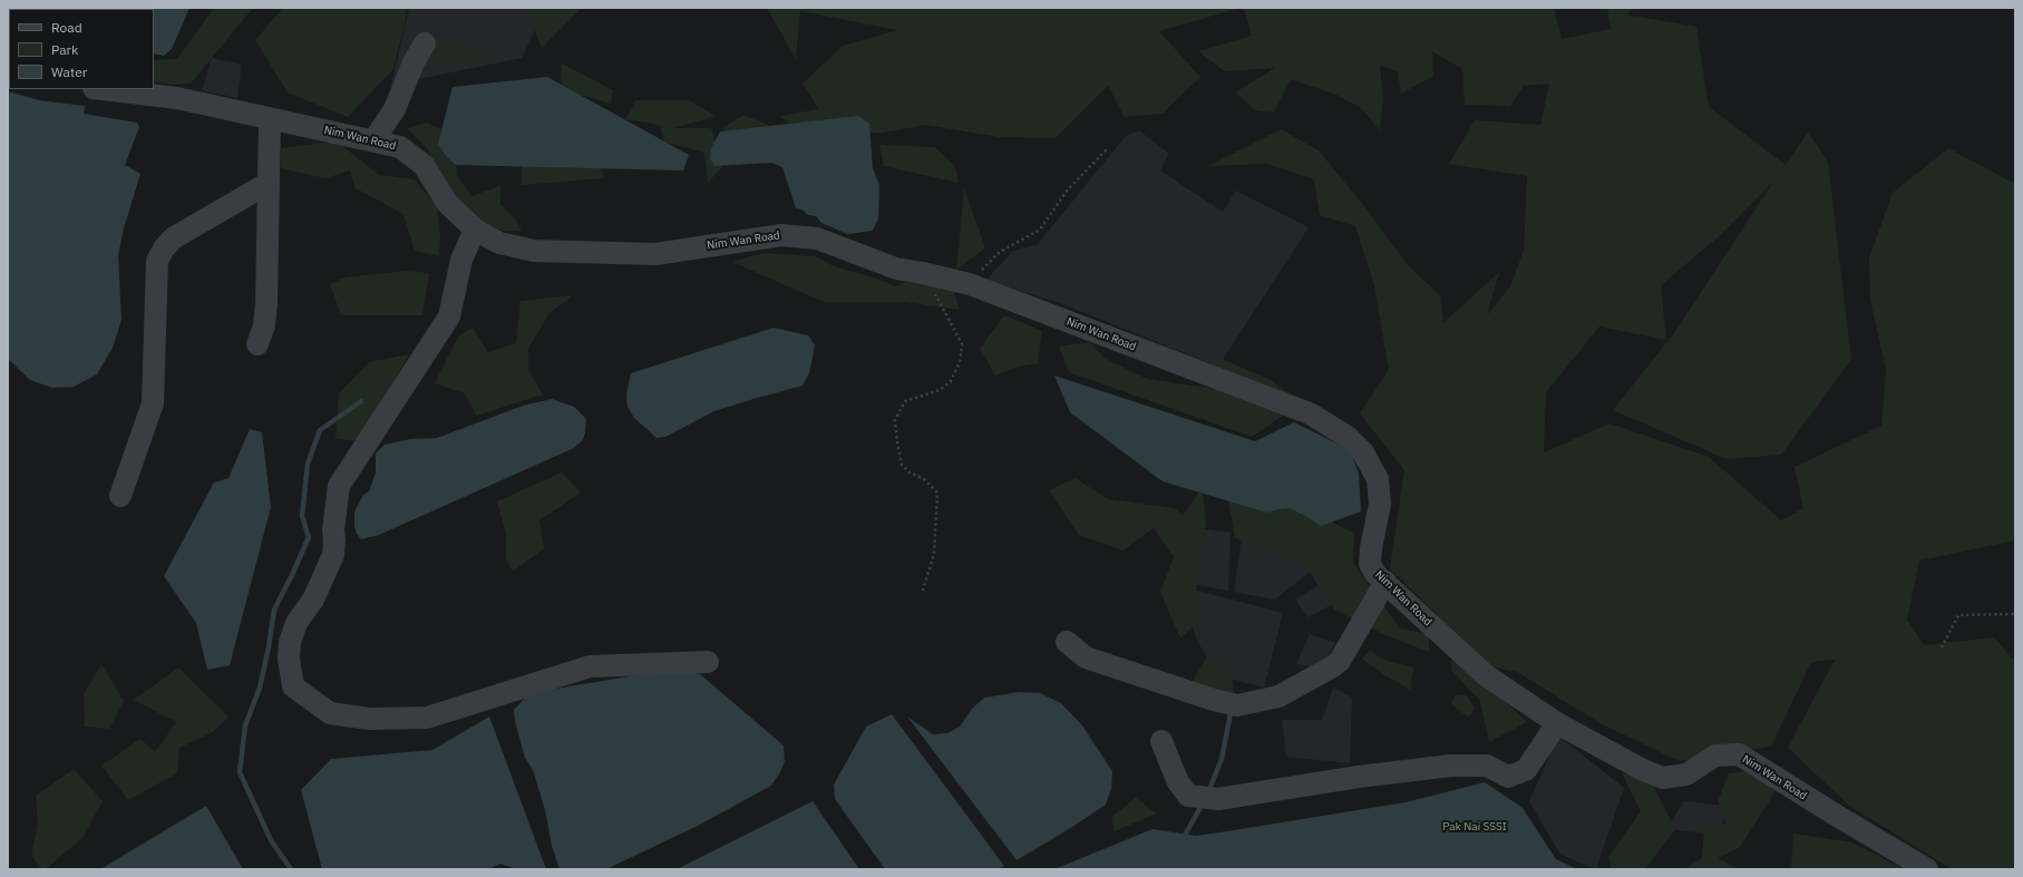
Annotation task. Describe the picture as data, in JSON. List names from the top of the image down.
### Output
{
  "streets": {
    "street": ["Nim Wan Road"]
  },
  "parks": ["Pak Nai SSSI"],
  "legend": ["Road", "Park", "Water"]
}
